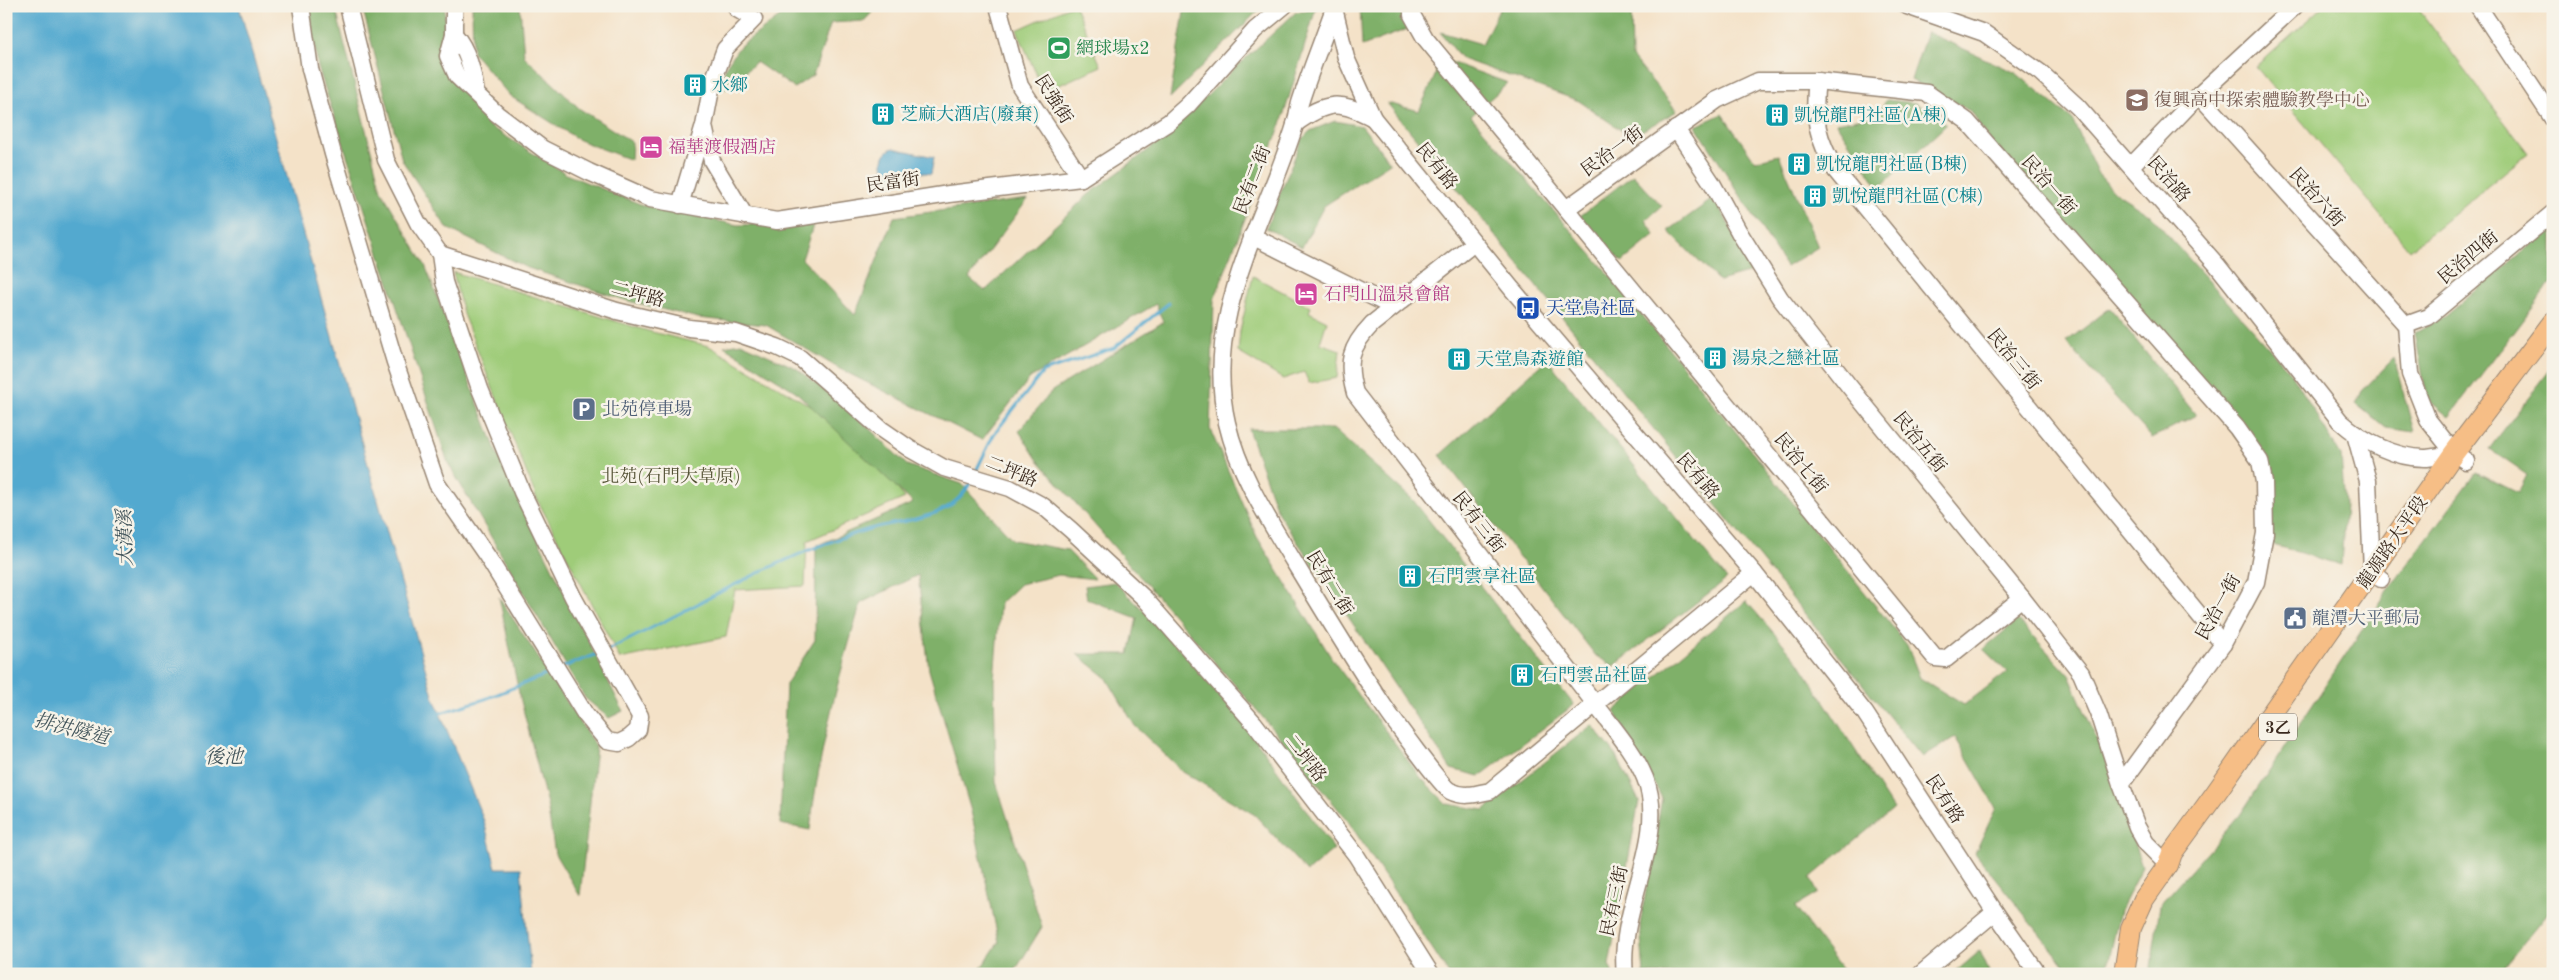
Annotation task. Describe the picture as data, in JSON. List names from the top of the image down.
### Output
{
  "streets": {
    "main road": ["龍源路大平段", "3乙"],
    "street": [
      "民強街",
      "民治一街",
      "民有路",
      "民治路",
      "民有二街",
      "民富街",
      "民治六街",
      "民治四街",
      "二坪路",
      "民治三街",
      "民治五街",
      "民治七街",
      "民有三街"
    ]
  },
  "crossings": [
    ["民強街", "民富街"],
    ["民治一街", "民治三街"],
    ["民治一街", "民治五街"],
    ["民治一街", "民治七街"],
    ["民有路", "民有二街"],
    ["民有路", "民有三街"],
    ["民有二街", "民有三街"],
    ["民治六街", "民治四街"],
    ["民治五街", "民治七街"]
  ],
  "water": ["大漢溪", "排洪隧道", "後池"],
  "parks": ["北苑(石門大草原)"],
  "places": {
    "sports": ["網球場x2"],
    "building": [
      "水鄉",
      "芝麻大酒店(廢棄)",
      "凱悅龍門社區(A棟)",
      "凱悅龍門社區(B棟)",
      "凱悅龍門社區(C棟)",
      "湯泉之戀社區",
      "天堂鳥森遊館",
      "石門雲享社區",
      "石門雲品社區"
    ],
    "school or university": ["復興高中探索體驗教學中心"],
    "hotel": ["福華渡假酒店", "石門山溫泉會館"],
    "bus stop": ["天堂鳥社區"],
    "parking": ["北苑停車場"],
    "public building": ["龍潭大平郵局"]
  }
}
